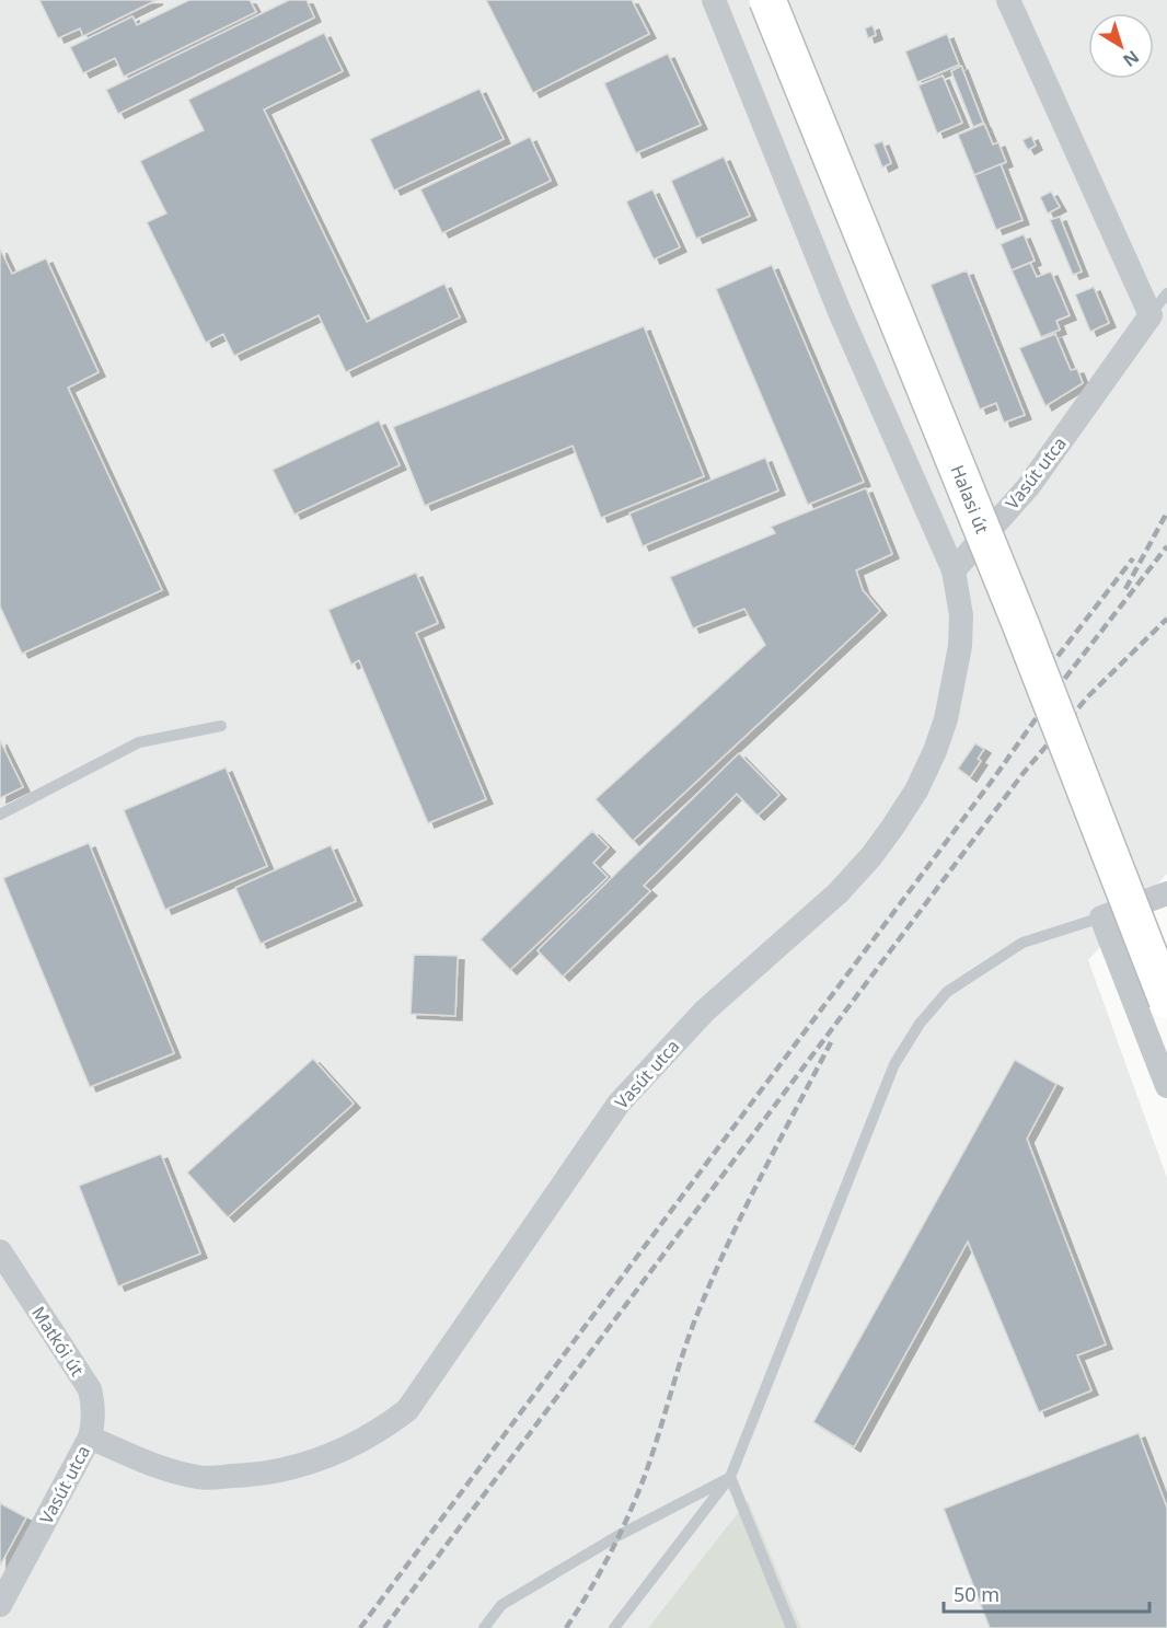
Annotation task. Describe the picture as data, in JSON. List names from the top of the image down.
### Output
{
  "streets": {
    "main road": ["Halasi út"],
    "street": ["Vasút utca", "Matkói út"]
  },
  "crossings": [
    ["Vasút utca", "Matkói út"]
  ],
  "scale_bar": "50 m",
  "north": "bottom right"
}
